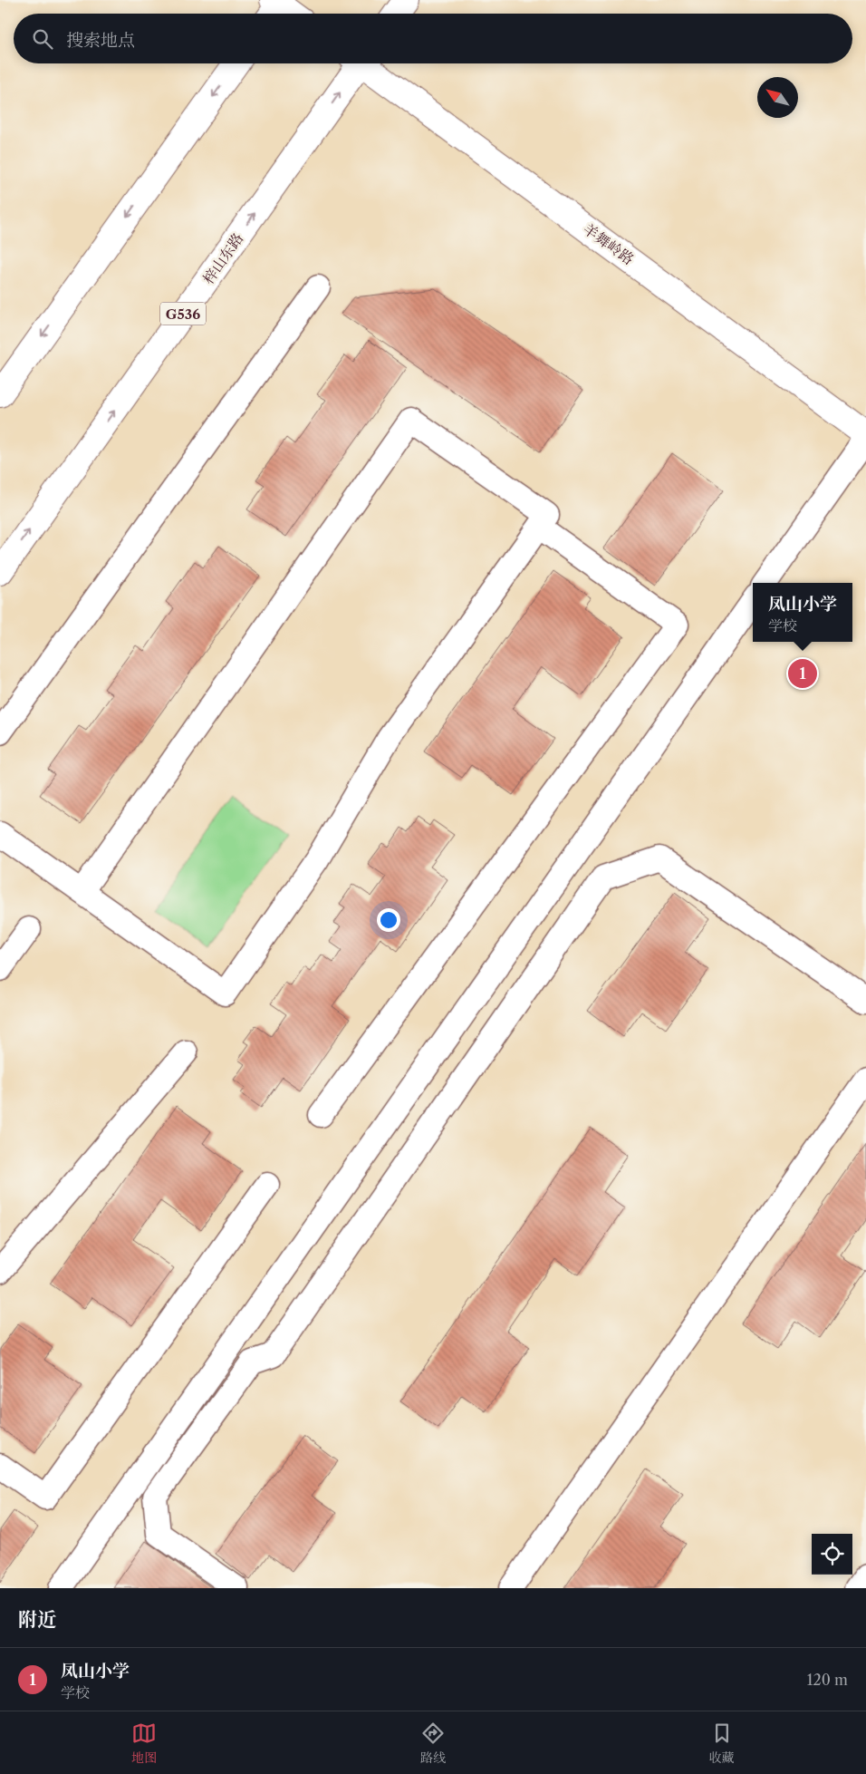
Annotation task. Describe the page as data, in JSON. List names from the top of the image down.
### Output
{
  "streets": {
    "main road": ["羊舞岭路", "梓山东路", "G536"]
  },
  "north": "top left",
  "page": {
    "search": "搜索地点",
    "popup": ["凤山小学", "学校"],
    "pins": "1",
    "heading": "附近",
    "list": [
      {
        "mark": "1",
        "name": "凤山小学",
        "note": "学校",
        "value": "120 m"
      }
    ],
    "nav": ["地图", "路线", "收藏"]
  }
}
